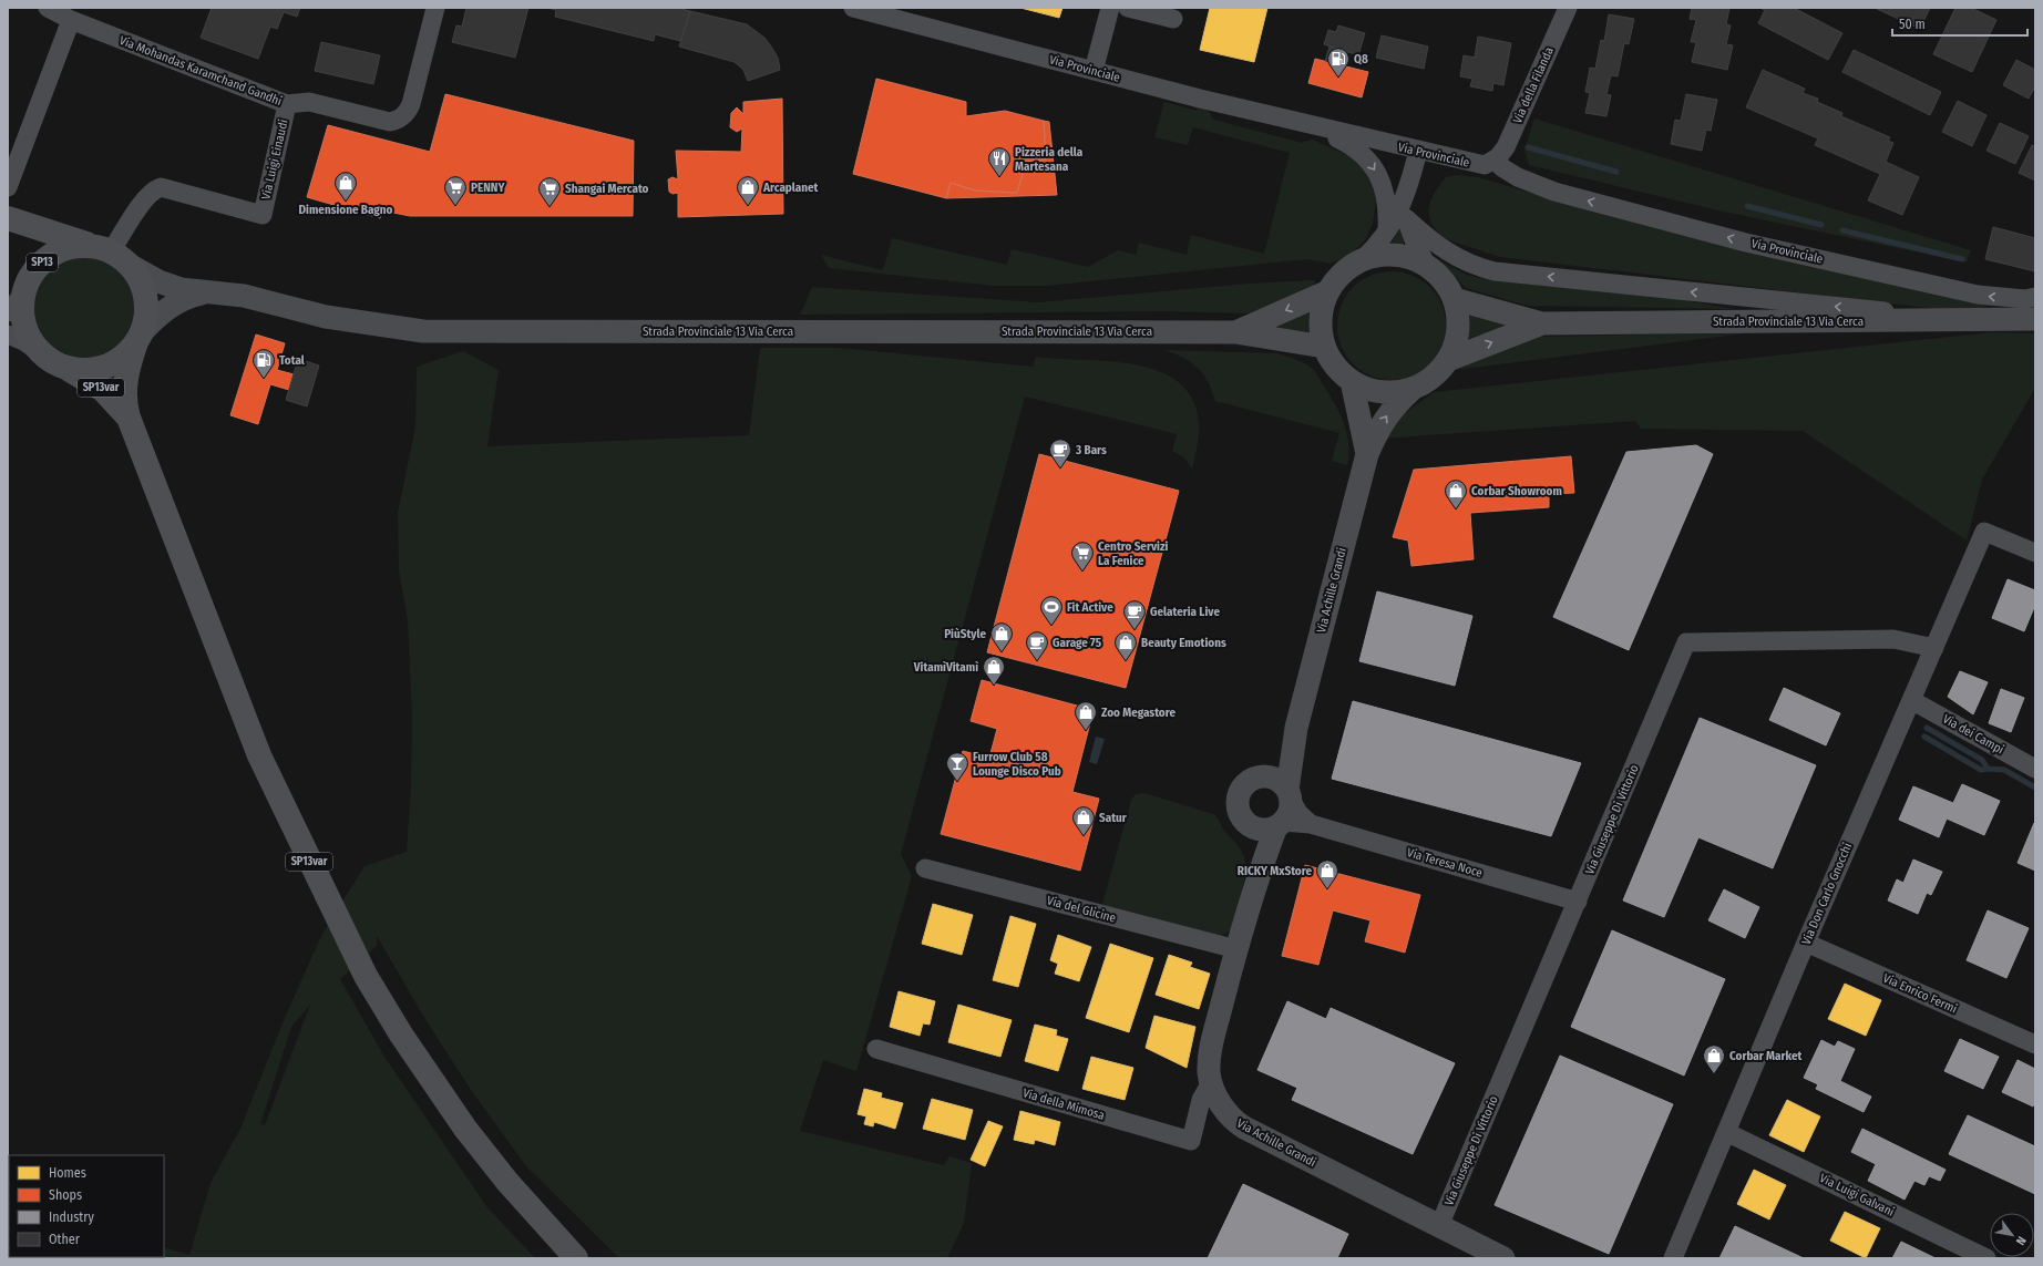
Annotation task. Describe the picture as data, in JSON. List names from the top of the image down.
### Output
{
  "streets": {
    "main road": ["SP13", "Strada Provinciale 13 Via Cerca", "SP13var"],
    "street": [
      "Via Provinciale",
      "Via Mohandas Karamchand Gandhi",
      "Via della Filanda",
      "Via Luigi Einaudi",
      "Via Achille Grandi",
      "Via dei Campi",
      "Via Giuseppe Di Vittorio",
      "Via Teresa Noce",
      "Via Don Carlo Gnocchi",
      "Via del Glicine",
      "Via Enrico Fermi",
      "Via della Mimosa",
      "Via Luigi Galvani"
    ]
  },
  "crossings": [
    ["Via Provinciale", "Via della Filanda"],
    ["Via Mohandas Karamchand Gandhi", "Via Luigi Einaudi"],
    ["Via Luigi Einaudi", "Strada Provinciale 13 Via Cerca"],
    ["Via Luigi Einaudi", "SP13var"],
    ["Strada Provinciale 13 Via Cerca", "SP13var"],
    ["Strada Provinciale 13 Via Cerca", "Via Achille Grandi"],
    ["Via Achille Grandi", "Via Giuseppe Di Vittorio"],
    ["Via Achille Grandi", "Via Teresa Noce"],
    ["Via Achille Grandi", "Via del Glicine"],
    ["Via Achille Grandi", "Via della Mimosa"],
    ["Via dei Campi", "Via Don Carlo Gnocchi"],
    ["Via Giuseppe Di Vittorio", "Via Teresa Noce"],
    ["Via Giuseppe Di Vittorio", "Via Don Carlo Gnocchi"],
    ["Via Don Carlo Gnocchi", "Via Enrico Fermi"],
    ["Via Don Carlo Gnocchi", "Via Luigi Galvani"]
  ],
  "places": {
    "fuel station": ["Q8", "Total"],
    "restaurant": ["Pizzeria della Martesana"],
    "shop": [
      "Dimensione Bagno",
      "Arcaplanet",
      "Corbar Showroom",
      "PiùStyle",
      "Beauty Emotions",
      "VitamìVitamì",
      "Zoo Megastore",
      "Satur",
      "RICKY MxStore",
      "Corbar Market"
    ],
    "supermarket": ["PENNY", "Shangai Mercato", "Centro Servizi La Fenice"],
    "cafe": ["3 Bars", "Gelateria Live", "Garage 75"],
    "sports": ["Fit Active"],
    "bar": ["Furrow Club 58 Lounge Disco Pub"]
  },
  "legend": [
    "Homes",
    "Shops",
    "Industry",
    "Other"
  ],
  "scale_bar": "50 m",
  "north": "bottom right"
}
